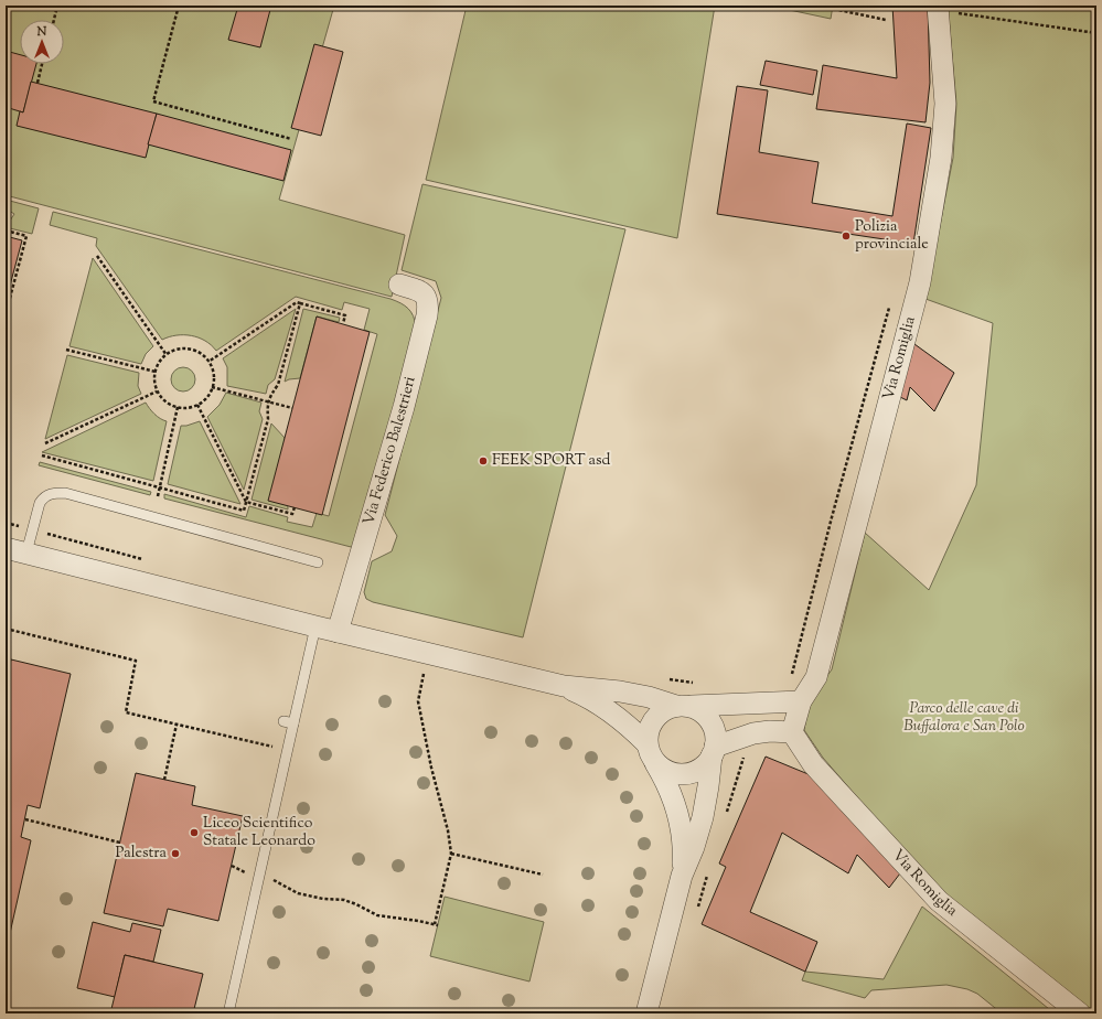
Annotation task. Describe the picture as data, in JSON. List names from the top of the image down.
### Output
{
  "streets": {
    "street": ["Via Romiglia", "Via Federico Balestrieri"]
  },
  "parks": ["Parco delle cave di Buffalora e San Polo"],
  "places": [
    "Polizia provinciale",
    "FEEK SPORT asd",
    "Liceo Scientifico Statale Leonardo",
    "Palestra"
  ],
  "north": "top"
}
